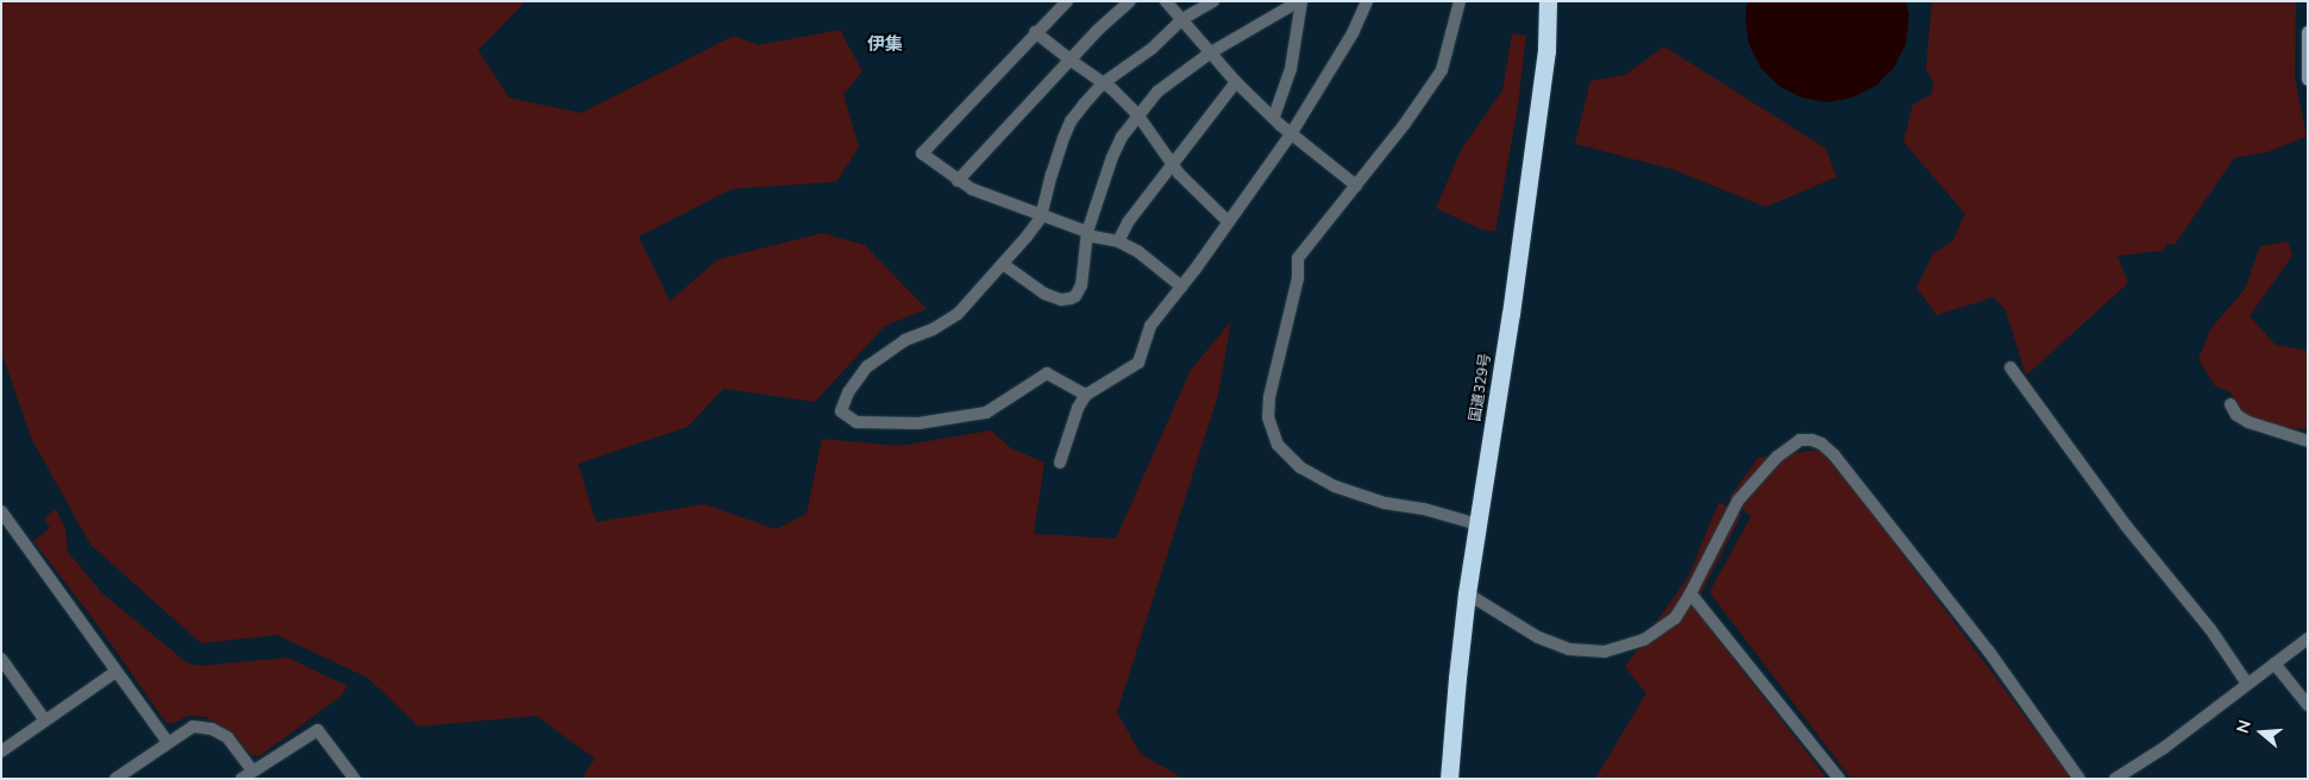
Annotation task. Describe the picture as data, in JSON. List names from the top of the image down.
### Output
{
  "streets": {
    "highway": ["国道329号"]
  },
  "districts": ["伊集"],
  "north": "left"
}
